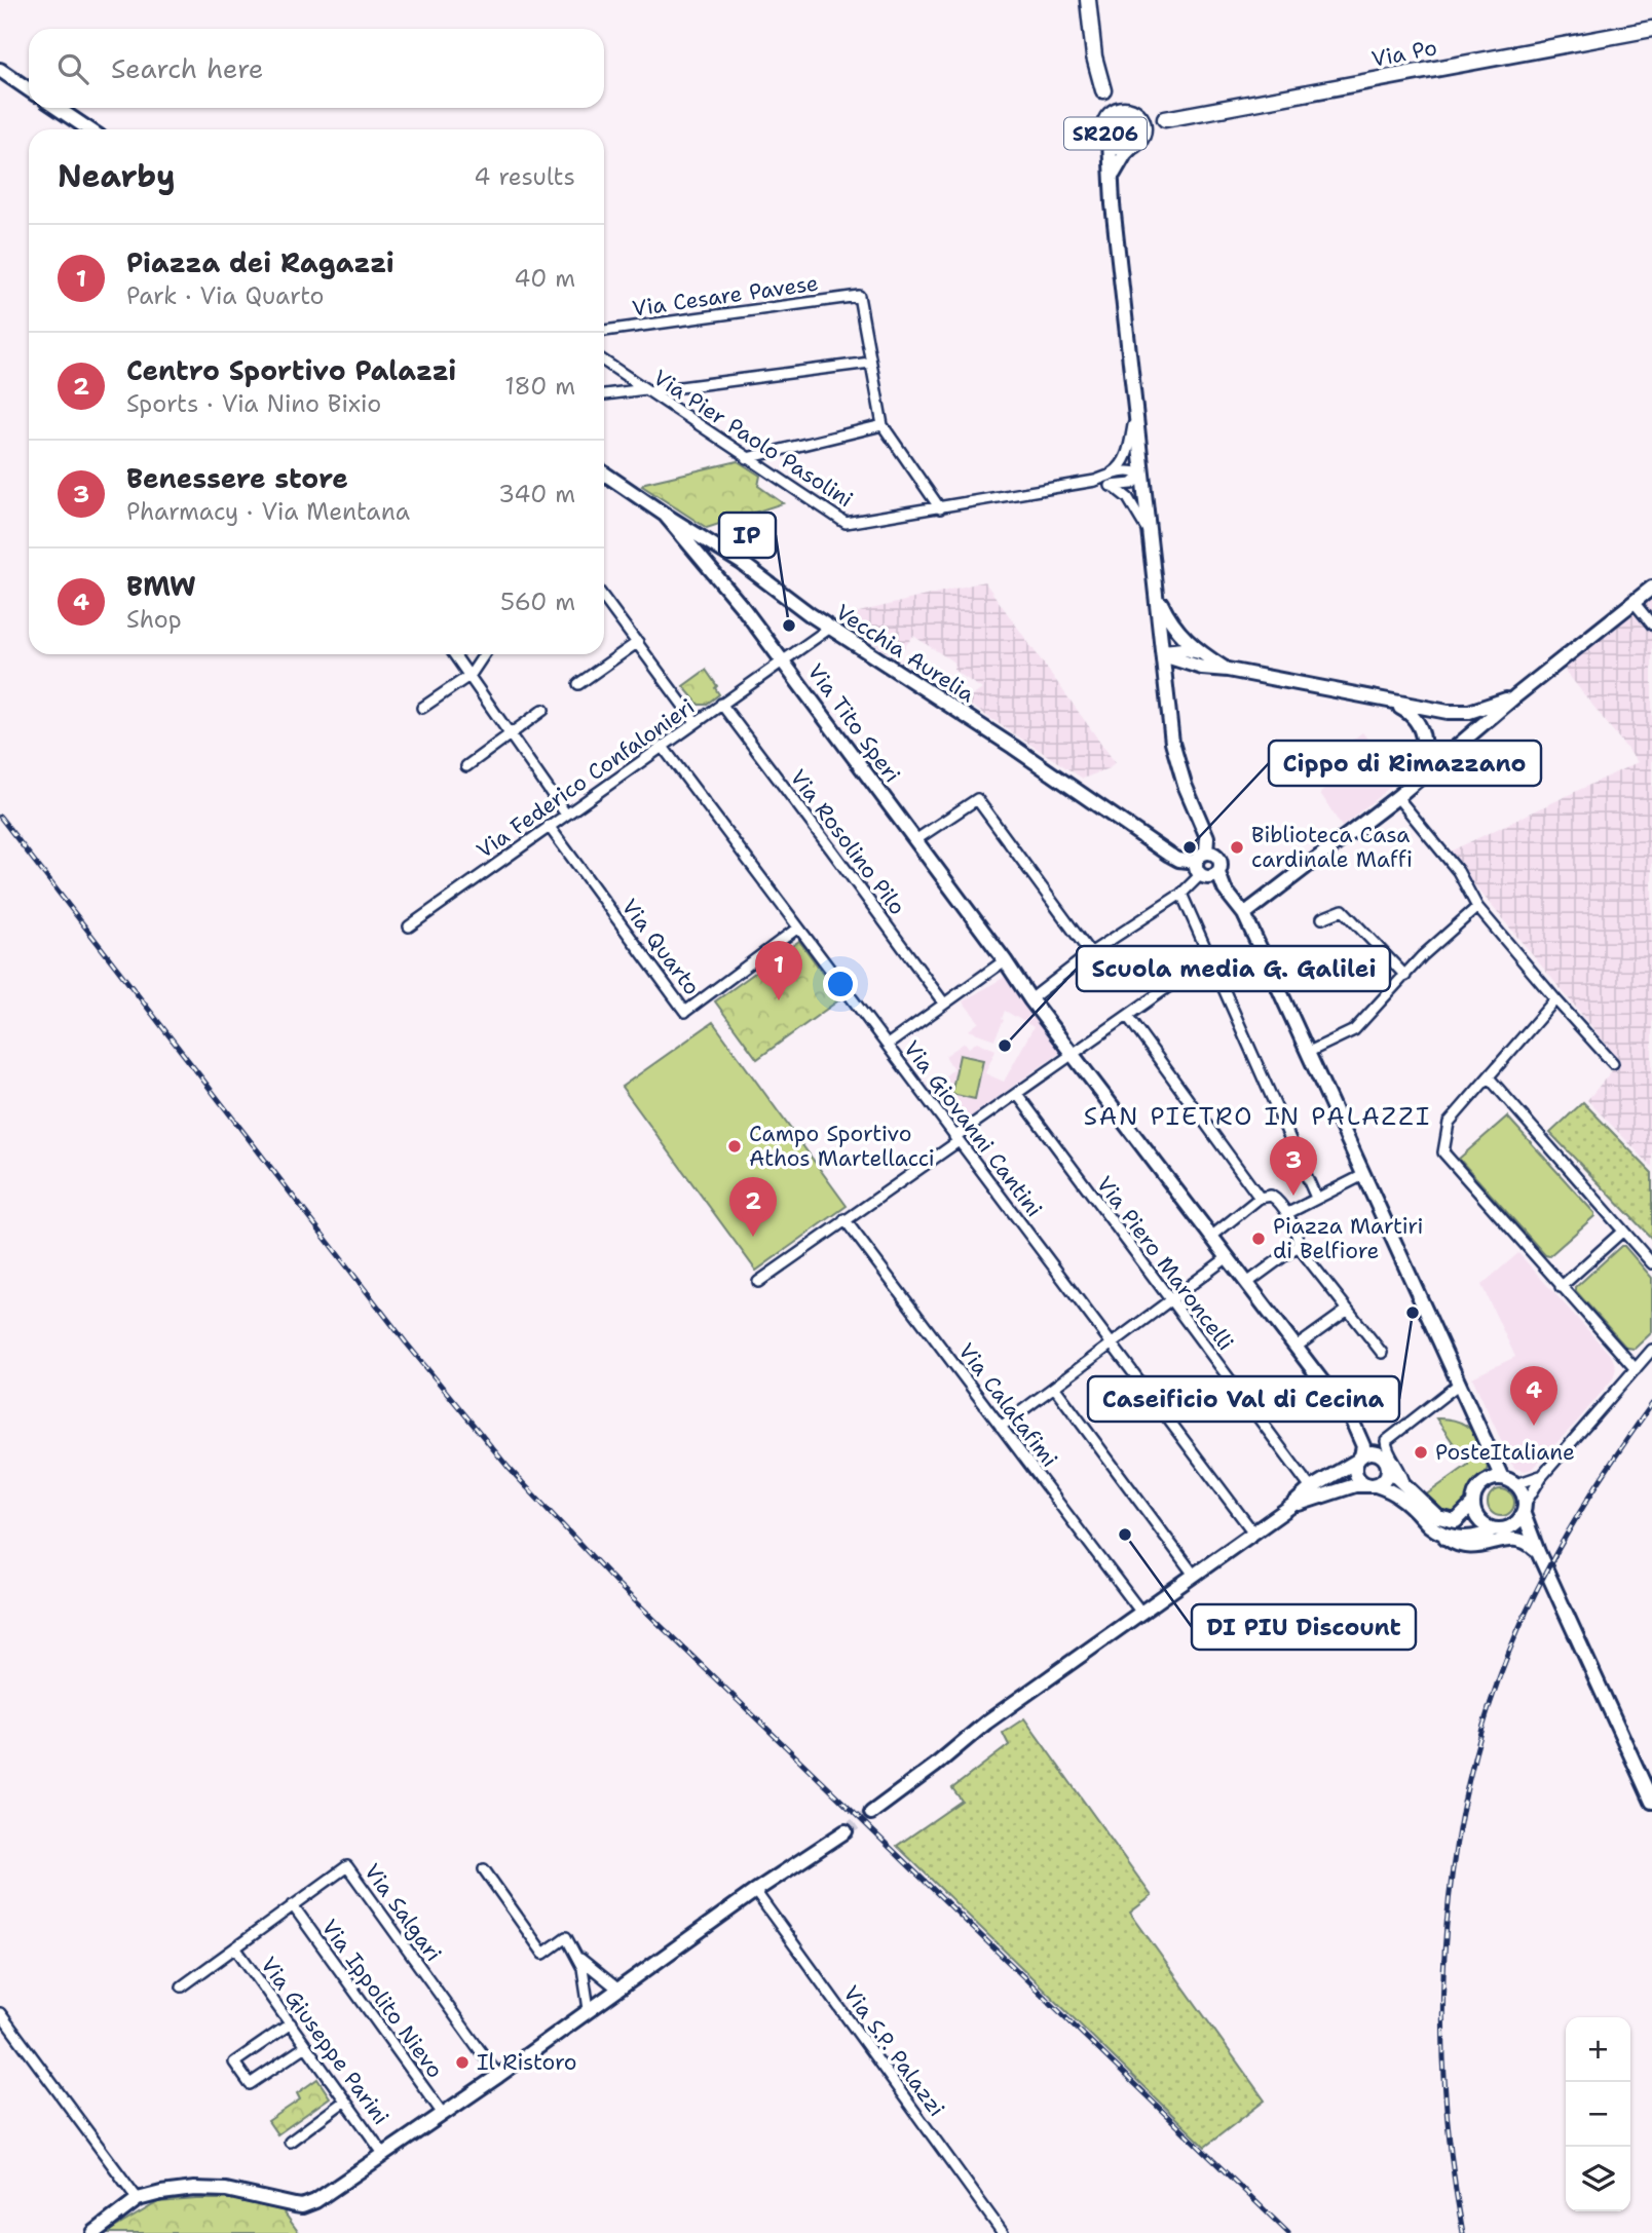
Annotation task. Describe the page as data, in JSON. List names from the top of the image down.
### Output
{
  "streets": {
    "main road": [
      "Via Po",
      "SR206",
      "Vecchia Aurelia",
      "Via Tito Speri"
    ],
    "street": [
      "Via Cesare Pavese",
      "Via Pier Paolo Pasolini",
      "Via Federico Confalonieri",
      "Via Rosolino Pilo",
      "Via Quarto",
      "Via Giovanni Cantini",
      "Via Piero Maroncelli",
      "Via Calatafimi",
      "Via Salgari",
      "Via Ippolito Nievo",
      "Via Giuseppe Parini",
      "Via S.P. Palazzi"
    ]
  },
  "crossings": [
    ["Via Po", "SR206"],
    ["Vecchia Aurelia", "Via Tito Speri"],
    ["Vecchia Aurelia", "Via Federico Confalonieri"],
    ["Via Tito Speri", "Via Federico Confalonieri"],
    ["Via Federico Confalonieri", "Via Rosolino Pilo"],
    ["Via Federico Confalonieri", "Via Quarto"],
    ["Via Federico Confalonieri", "Via Giovanni Cantini"],
    ["Via Quarto", "Via Giovanni Cantini"],
    ["Via Salgari", "Via Ippolito Nievo"],
    ["Via Salgari", "Via Giuseppe Parini"]
  ],
  "districts": ["SAN PIETRO IN PALAZZI"],
  "places": [
    "IP",
    "Cippo di Rimazzano",
    "Biblioteca Casa cardinale Maffi",
    "Scuola media G. Galilei",
    "Campo Sportivo Athos Martellacci",
    "Piazza Martiri di Belfiore",
    "Caseificio Val di Cecina",
    "PosteItaliane",
    "DI PIU Discount",
    "Il Ristoro"
  ],
  "page": {
    "search": "Search here",
    "heading": ["Nearby", "4 results"],
    "list": [
      {
        "mark": "1",
        "name": "Piazza dei Ragazzi",
        "note": "Park · Via Quarto",
        "value": "40 m"
      },
      {
        "mark": "2",
        "name": "Centro Sportivo Palazzi",
        "note": "Sports · Via Nino Bixio",
        "value": "180 m"
      },
      {
        "mark": "3",
        "name": "Benessere store",
        "note": "Pharmacy · Via Mentana",
        "value": "340 m"
      },
      {
        "mark": "4",
        "name": "BMW",
        "note": "Shop",
        "value": "560 m"
      }
    ],
    "pins": [
      "1",
      "3",
      "2",
      "4"
    ],
    "map_buttons": ["+", "−"]
  }
}
